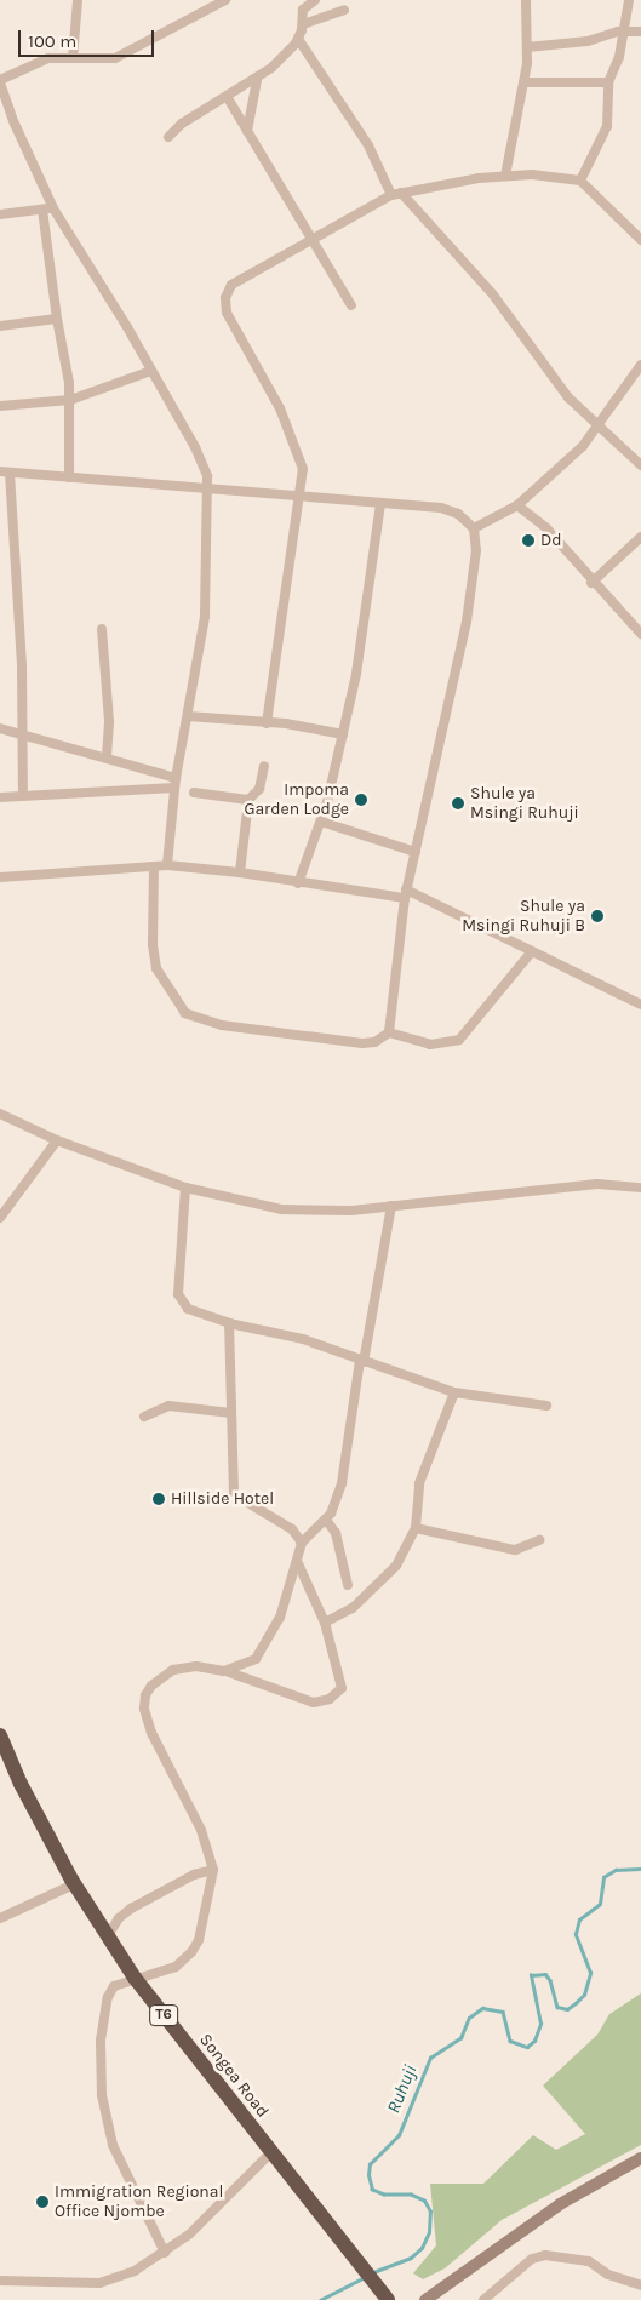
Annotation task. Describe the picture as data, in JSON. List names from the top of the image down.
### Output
{
  "streets": {
    "highway": ["T6", "Songea Road"]
  },
  "water": ["Ruhuji"],
  "places": [
    "Dd",
    "Impoma Garden Lodge",
    "Shule ya Msingi Ruhuji",
    "Shule ya Msingi Ruhuji B",
    "Hillside Hotel",
    "Immigration Regional Office Njombe"
  ],
  "scale_bar": "100 m"
}
